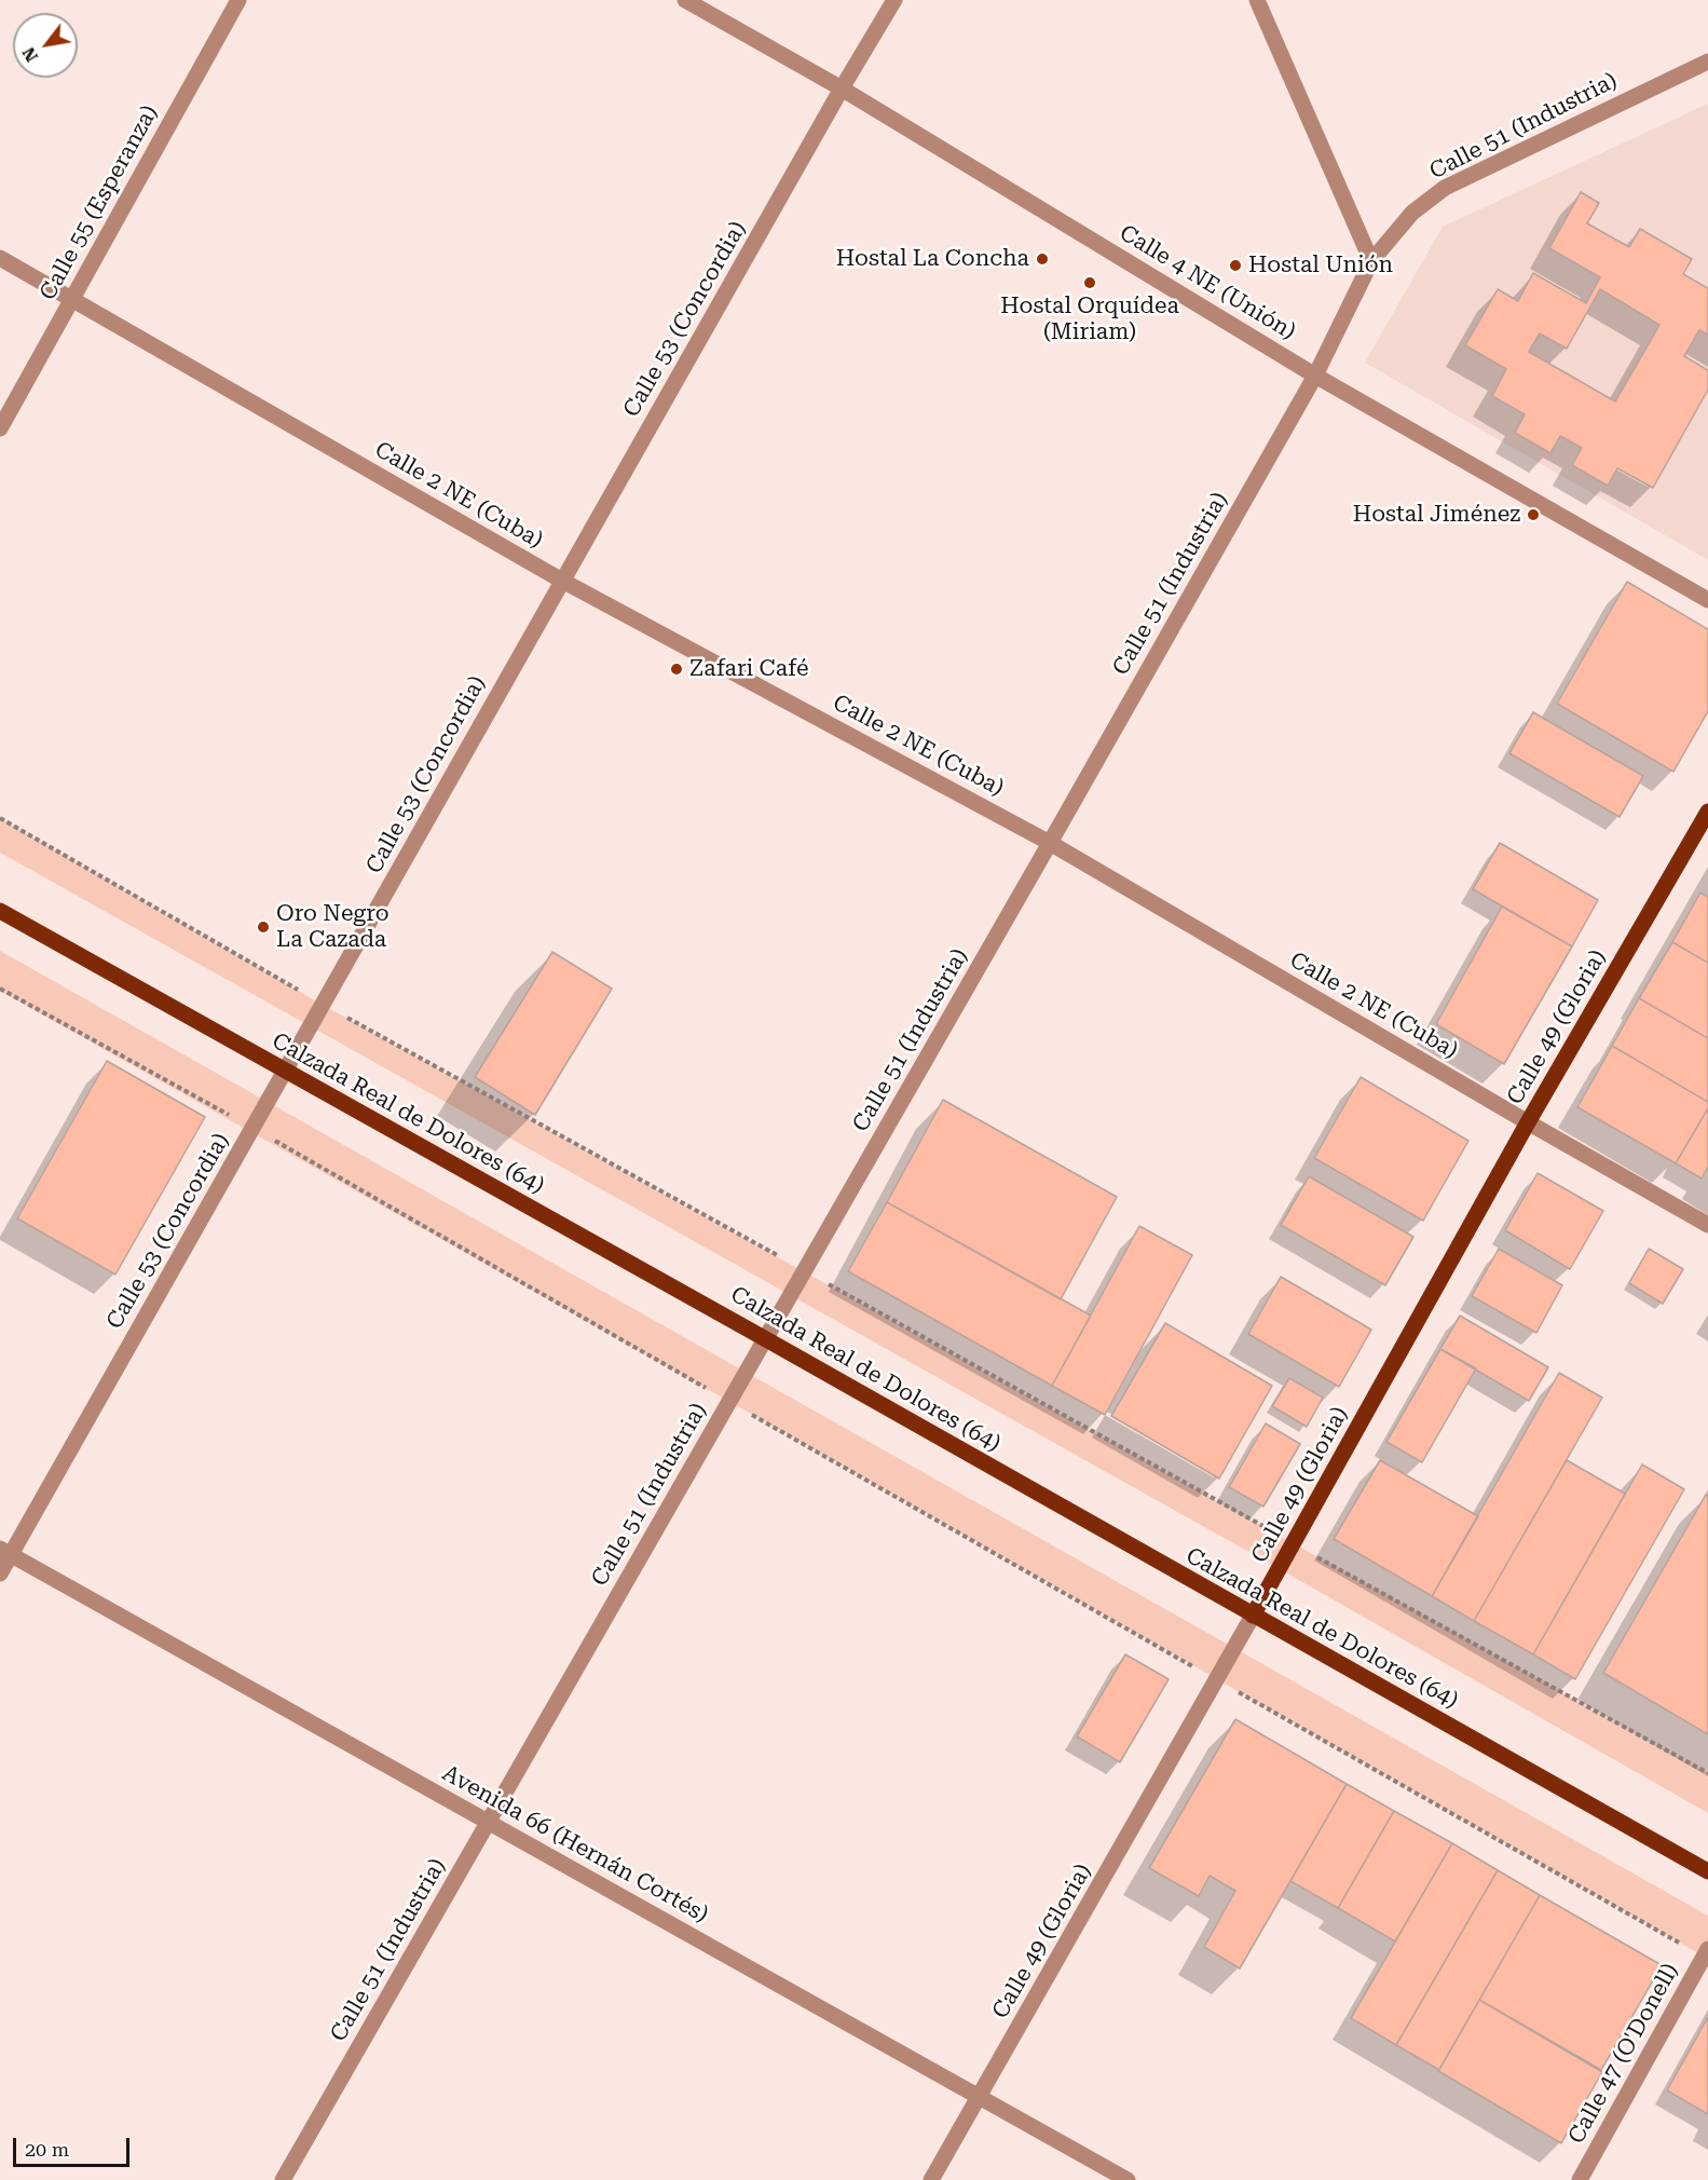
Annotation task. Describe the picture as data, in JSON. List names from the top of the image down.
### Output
{
  "streets": {
    "main road": ["Calle 49 (Gloria)", "Calzada Real de Dolores (64)"],
    "street": [
      "Calle 51 (Industria)",
      "Calle 55 (Esperanza)",
      "Calle 4 NE (Unión)",
      "Calle 53 (Concordia)",
      "Calle 2 NE (Cuba)",
      "Avenida 66 (Hernán Cortés)",
      "Calle 47 (O'Donell)"
    ]
  },
  "crossings": [
    ["Calle 51 (Industria)", "Calle 4 NE (Unión)"],
    ["Calle 51 (Industria)", "Calle 2 NE (Cuba)"],
    ["Calle 51 (Industria)", "Calzada Real de Dolores (64)"],
    ["Calle 51 (Industria)", "Avenida 66 (Hernán Cortés)"],
    ["Calle 55 (Esperanza)", "Calle 2 NE (Cuba)"],
    ["Calle 4 NE (Unión)", "Calle 53 (Concordia)"],
    ["Calle 53 (Concordia)", "Calle 2 NE (Cuba)"],
    ["Calle 53 (Concordia)", "Calzada Real de Dolores (64)"],
    ["Calle 53 (Concordia)", "Avenida 66 (Hernán Cortés)"],
    ["Calle 2 NE (Cuba)", "Calle 49 (Gloria)"],
    ["Calle 49 (Gloria)", "Calzada Real de Dolores (64)"],
    ["Calle 49 (Gloria)", "Avenida 66 (Hernán Cortés)"]
  ],
  "places": [
    "Hostal La Concha",
    "Hostal Unión",
    "Hostal Orquídea (Miriam)",
    "Hostal Jiménez",
    "Zafari Café",
    "Oro Negro La Cazada"
  ],
  "scale_bar": "20 m",
  "north": "bottom left"
}
